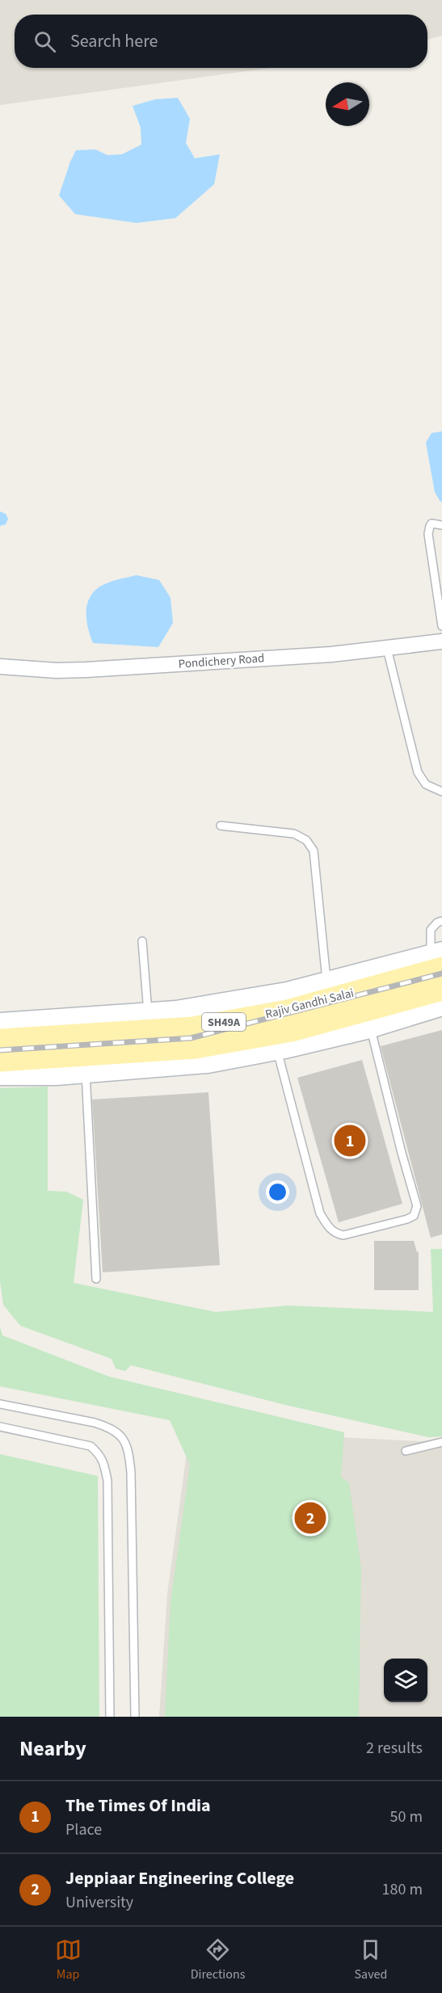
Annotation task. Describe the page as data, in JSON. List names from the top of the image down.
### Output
{
  "streets": {
    "main road": ["Rajiv Gandhi Salai", "SH49A"],
    "street": ["Pondichery Road"]
  },
  "north": "left",
  "page": {
    "search": "Search here",
    "pins": ["1", "2"],
    "heading": ["Nearby", "2 results"],
    "list": [
      {
        "mark": "1",
        "name": "The Times Of India",
        "note": "Place",
        "value": "50 m"
      },
      {
        "mark": "2",
        "name": "Jeppiaar Engineering College",
        "note": "University",
        "value": "180 m"
      }
    ],
    "nav": ["Map", "Directions", "Saved"]
  }
}
